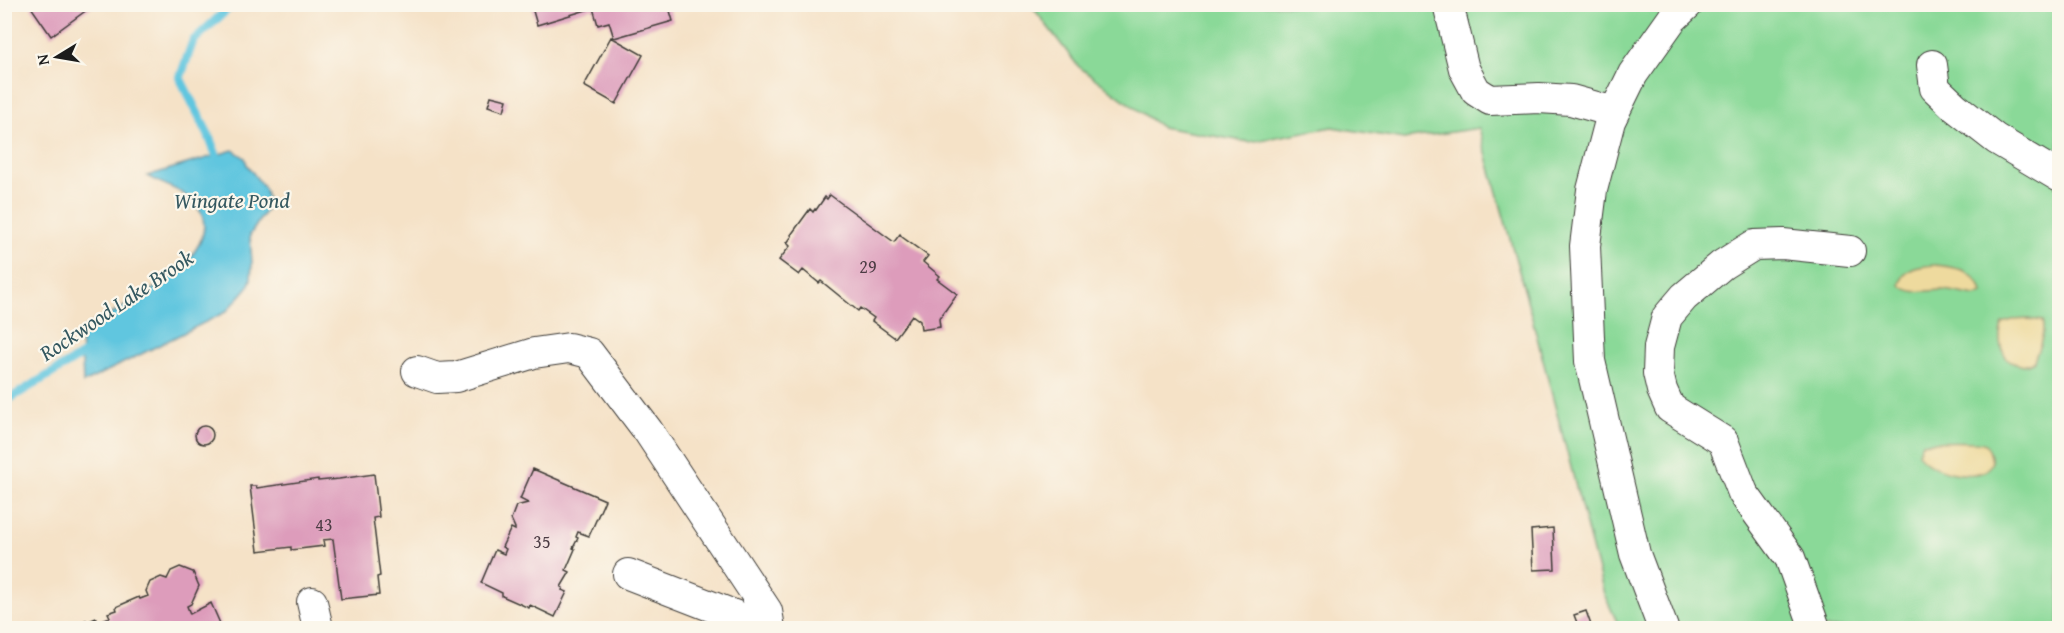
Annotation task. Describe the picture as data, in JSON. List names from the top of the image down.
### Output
{
  "water": ["Wingate Pond", "Rockwood Lake Brook"],
  "house_numbers": ["29", "43", "35"],
  "north": "left"
}
